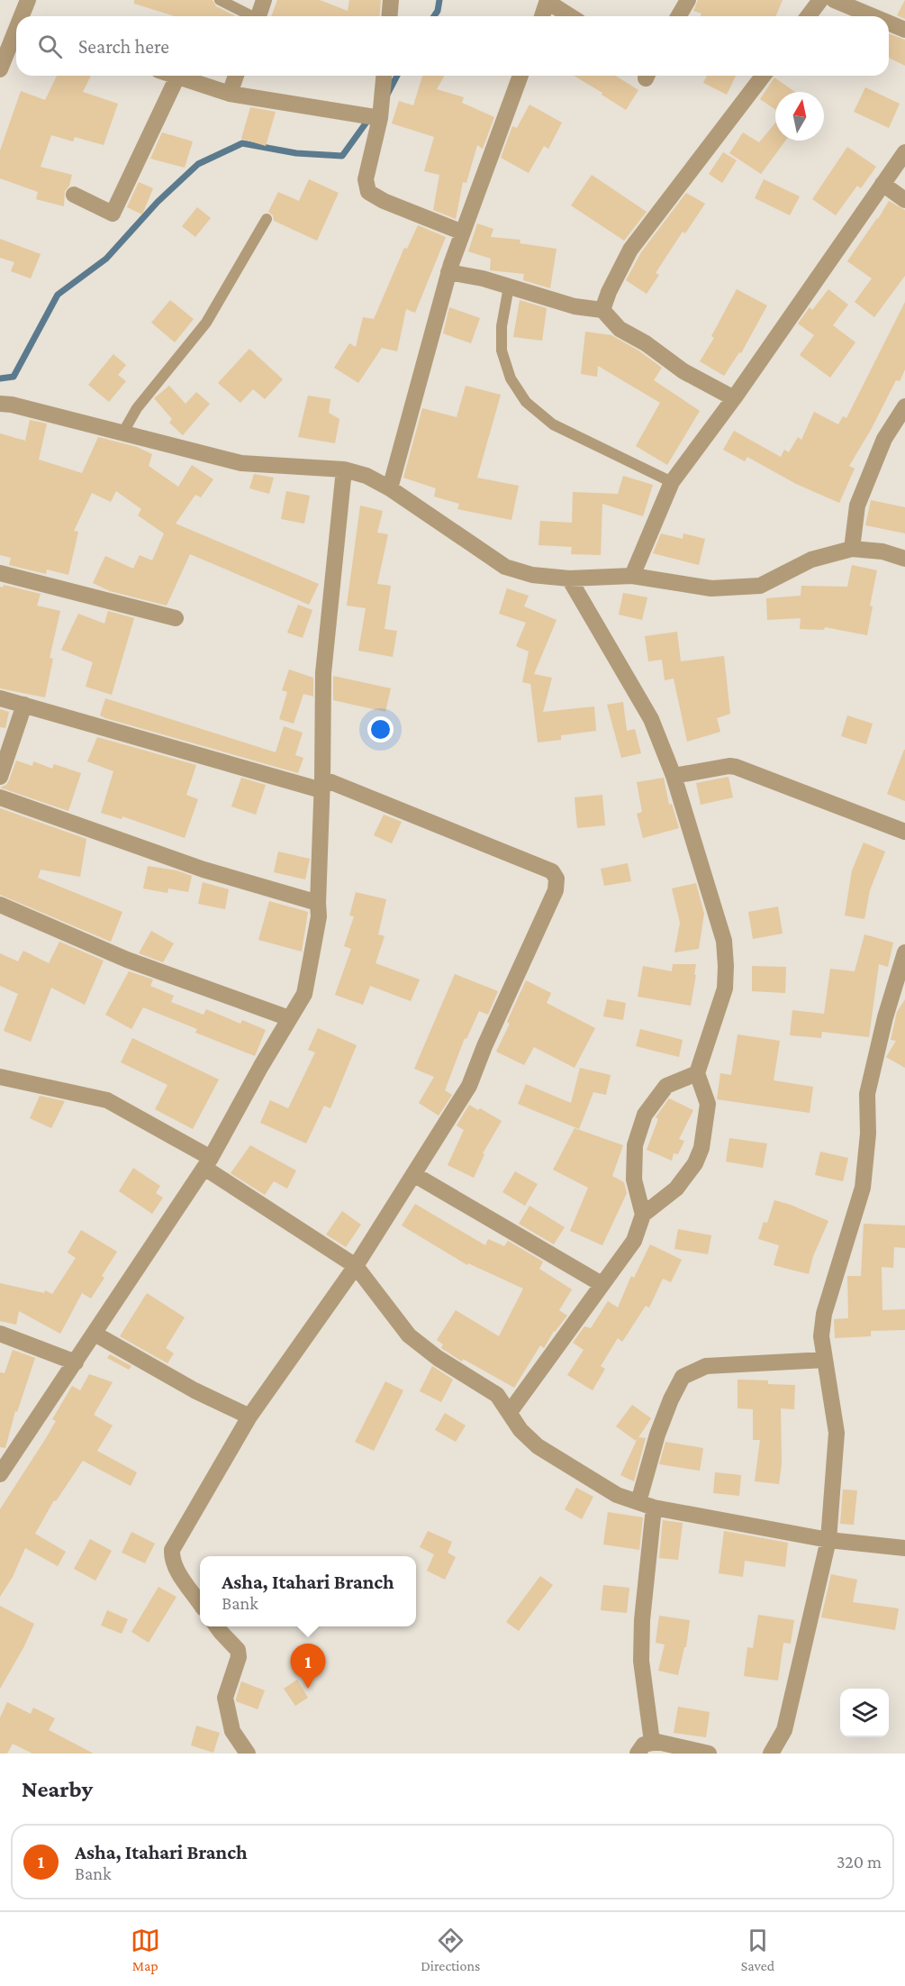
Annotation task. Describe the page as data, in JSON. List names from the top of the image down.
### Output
{
  "north": "top",
  "page": {
    "search": "Search here",
    "popup": ["Asha, Itahari Branch", "Bank"],
    "pins": "1",
    "heading": "Nearby",
    "list": [
      {
        "mark": "1",
        "name": "Asha, Itahari Branch",
        "note": "Bank",
        "value": "320 m"
      }
    ],
    "nav": ["Map", "Directions", "Saved"]
  }
}
